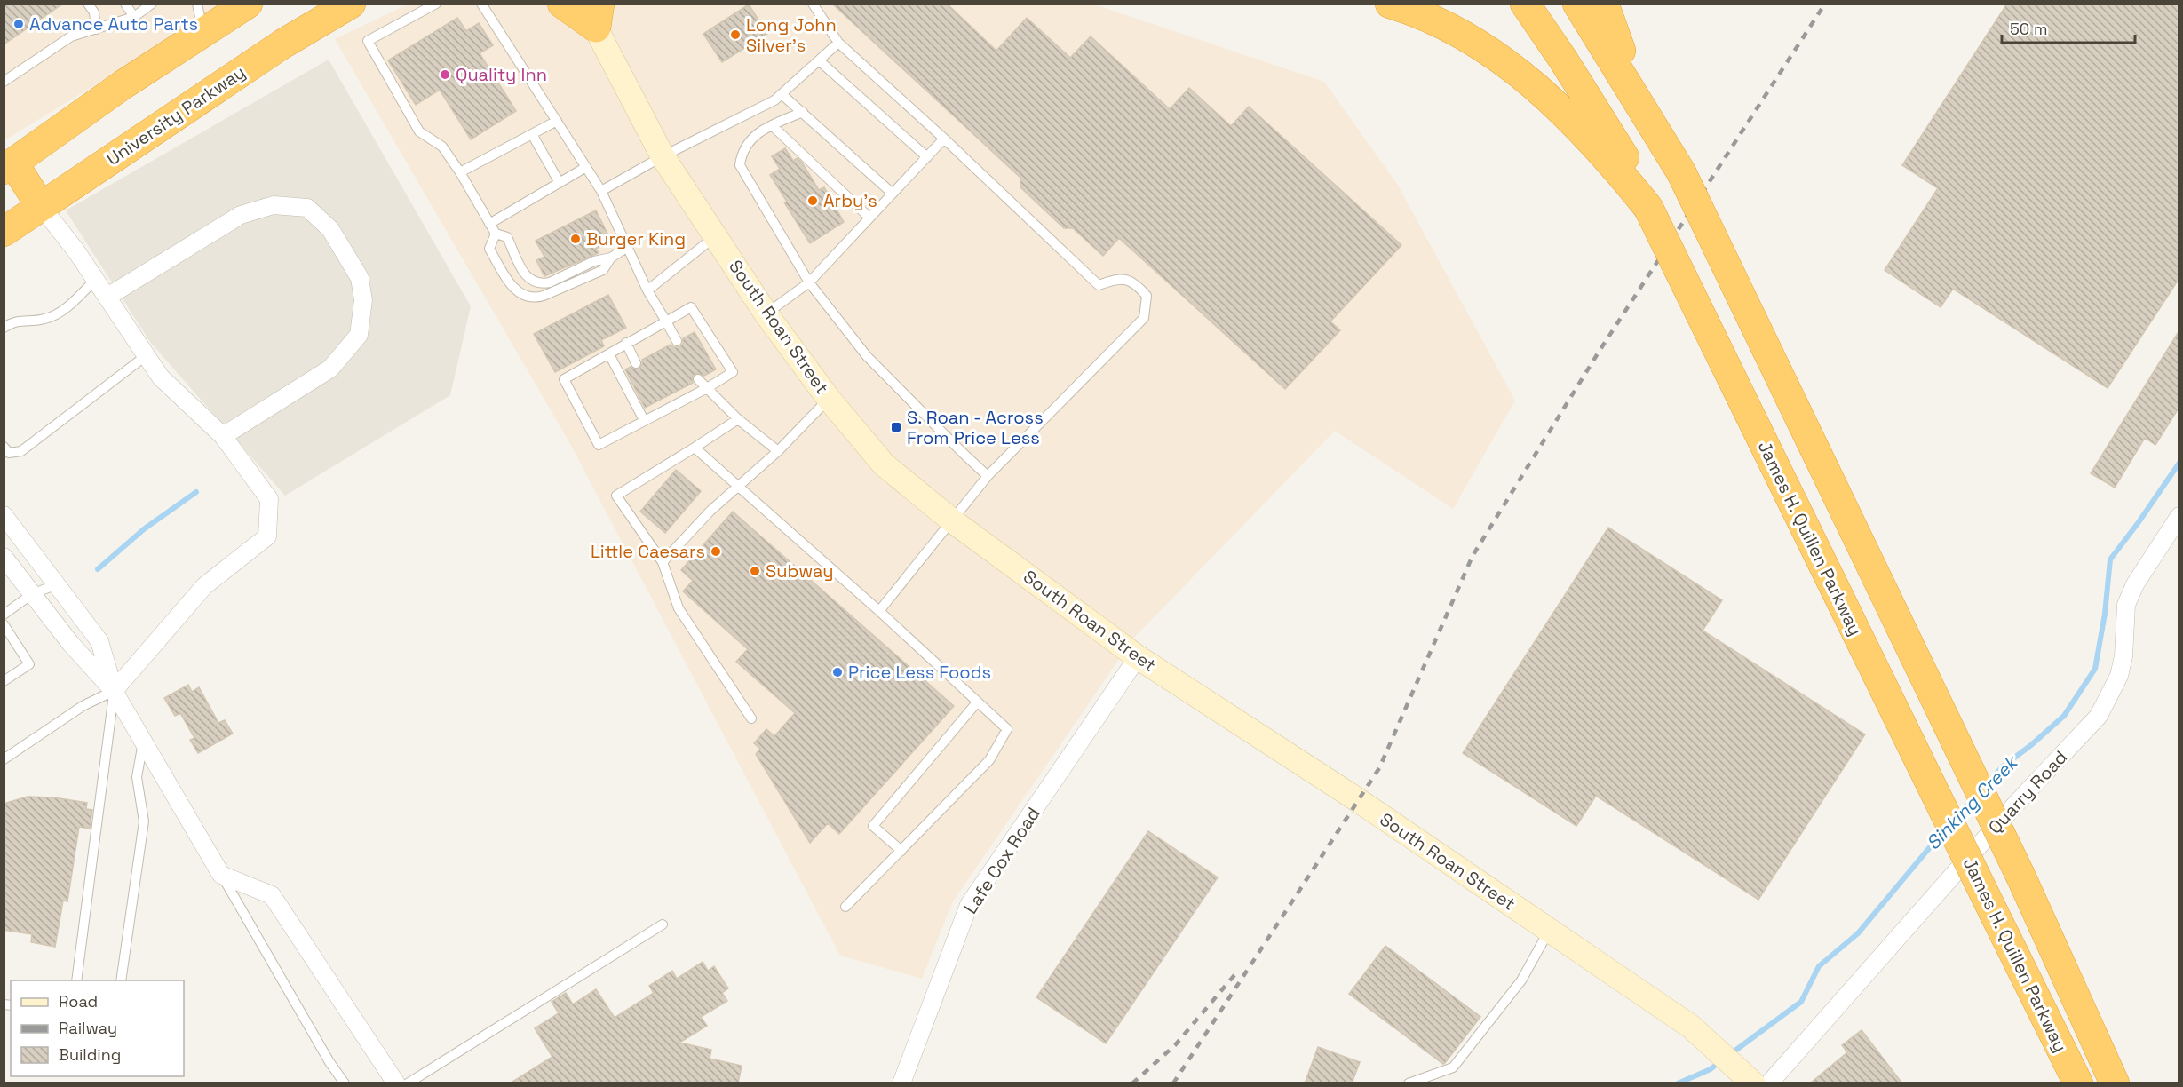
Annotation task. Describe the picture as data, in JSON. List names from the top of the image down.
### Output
{
  "streets": {
    "highway": ["University Parkway", "James H. Quillen Parkway"],
    "main road": ["South Roan Street"],
    "street": ["Quarry Road", "Lafe Cox Road"]
  },
  "crossings": [
    ["South Roan Street", "Lafe Cox Road"]
  ],
  "water": ["Sinking Creek"],
  "places": {
    "other": [
      "Advance Auto Parts",
      "Long John Silver's",
      "Quality Inn",
      "Arby's",
      "Burger King",
      "Little Caesars",
      "Subway",
      "Price Less Foods"
    ],
    "transit": ["S. Roan - Across From Price Less"]
  },
  "legend": ["Road", "Railway", "Building"],
  "scale_bar": "50 m"
}
